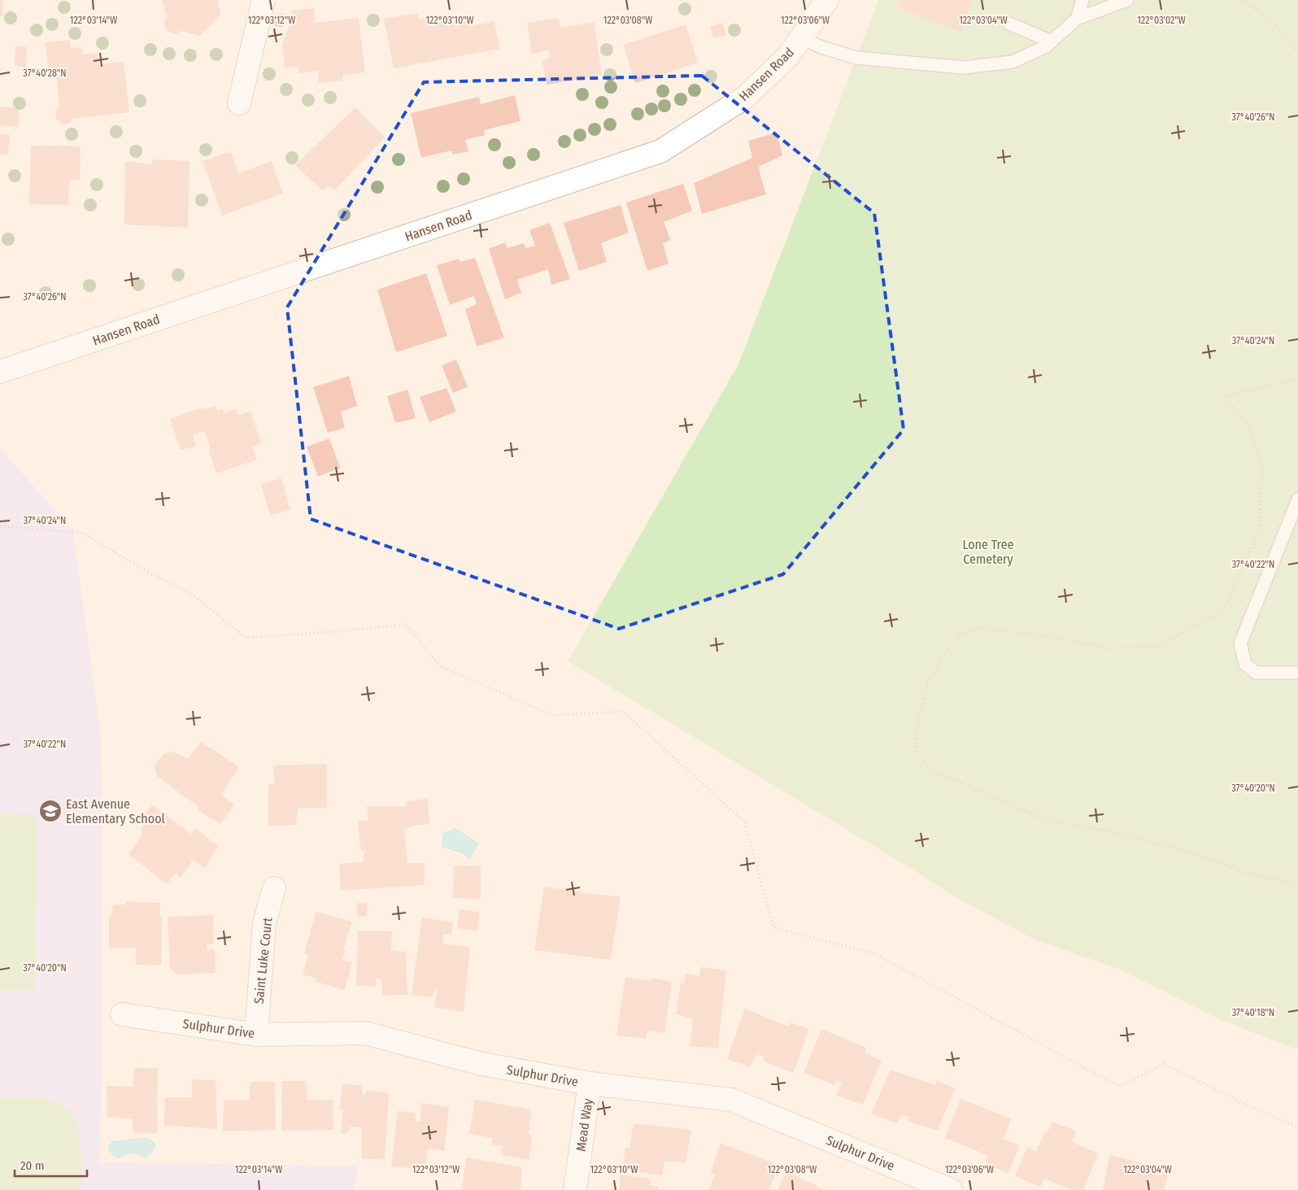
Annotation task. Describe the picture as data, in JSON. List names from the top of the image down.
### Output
{
  "streets": {
    "street": [
      "Hansen Road",
      "Saint Luke Court",
      "Sulphur Drive",
      "Mead Way"
    ]
  },
  "crossings": [
    ["Saint Luke Court", "Sulphur Drive"],
    ["Sulphur Drive", "Mead Way"]
  ],
  "parks": ["Lone Tree Cemetery"],
  "places": {
    "school or university": ["East Avenue Elementary School"]
  },
  "scale_bar": "20 m",
  "coordinates": [
    "122°03'14\"W",
    "122°03'12\"W",
    "122°03'10\"W",
    "122°03'08\"W",
    "122°03'06\"W",
    "122°03'04\"W",
    "122°03'02\"W",
    "37°40'28\"N",
    "37°40'26\"N",
    "37°40'24\"N",
    "37°40'22\"N",
    "37°40'20\"N",
    "37°40'18\"N"
  ]
}
